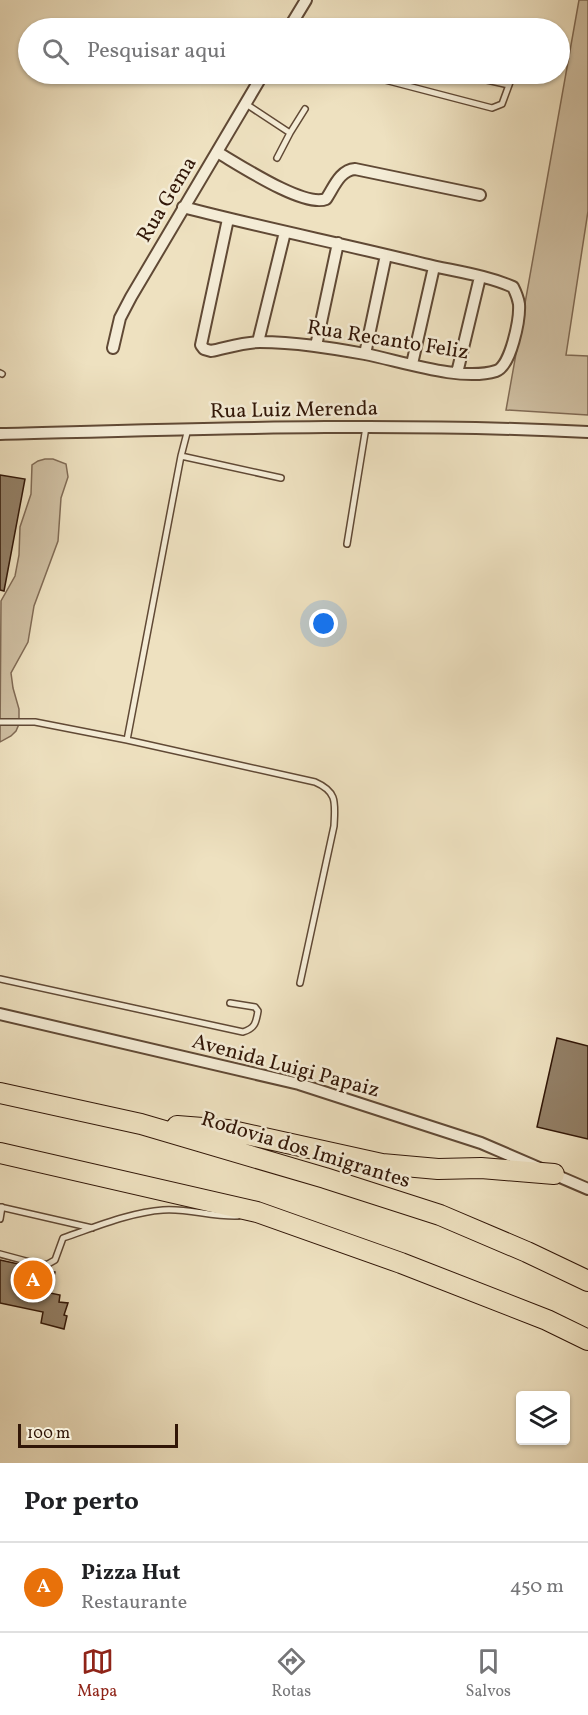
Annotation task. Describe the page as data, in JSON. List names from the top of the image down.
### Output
{
  "streets": {
    "highway": ["Rodovia dos Imigrantes"],
    "street": [
      "Rua Gema",
      "Rua Recanto Feliz",
      "Rua Luiz Merenda",
      "Avenida Luigi Papaiz"
    ]
  },
  "crossings": [
    ["Rua Gema", "Rua Recanto Feliz"]
  ],
  "scale_bar": "100 m",
  "page": {
    "search": "Pesquisar aqui",
    "pins": "A",
    "scale": "100 m",
    "heading": "Por perto",
    "list": [
      {
        "mark": "A",
        "name": "Pizza Hut",
        "note": "Restaurante",
        "value": "450 m"
      }
    ],
    "nav": ["Mapa", "Rotas", "Salvos"]
  }
}
